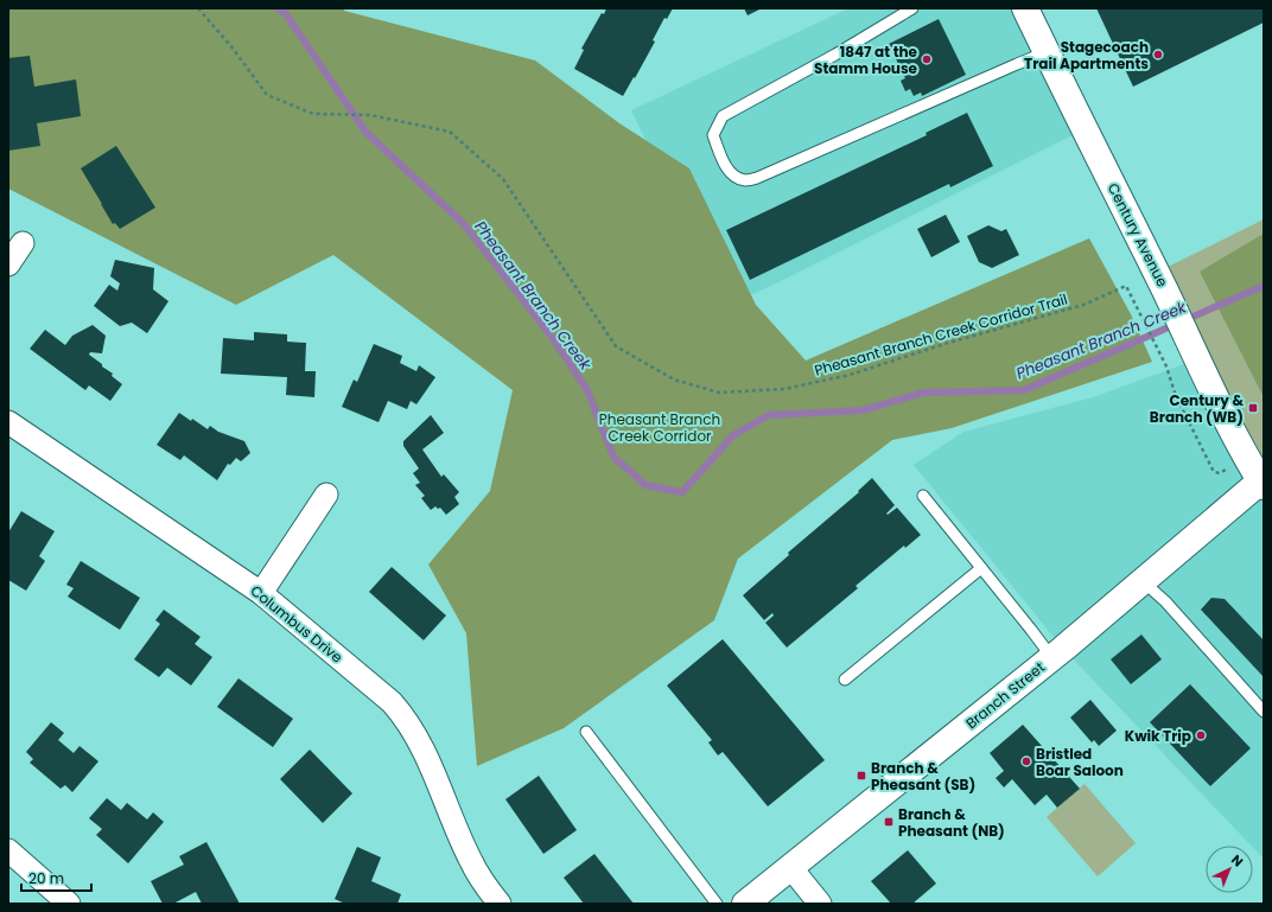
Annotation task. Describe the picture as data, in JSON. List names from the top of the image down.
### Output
{
  "streets": {
    "street": ["Century Avenue", "Columbus Drive", "Branch Street"],
    "path": ["Pheasant Branch Creek Corridor Trail"]
  },
  "crossings": [
    ["Century Avenue", "Branch Street"]
  ],
  "water": ["Pheasant Branch Creek"],
  "parks": ["Pheasant Branch Creek Corridor"],
  "places": {
    "other": [
      "Stagecoach Trail Apartments",
      "1847 at the Stamm House",
      "Kwik Trip",
      "Bristled Boar Saloon"
    ],
    "transit": ["Century & Branch (WB)", "Branch & Pheasant (SB)", "Branch & Pheasant (NB)"]
  },
  "scale_bar": "20 m",
  "north": "top right"
}
